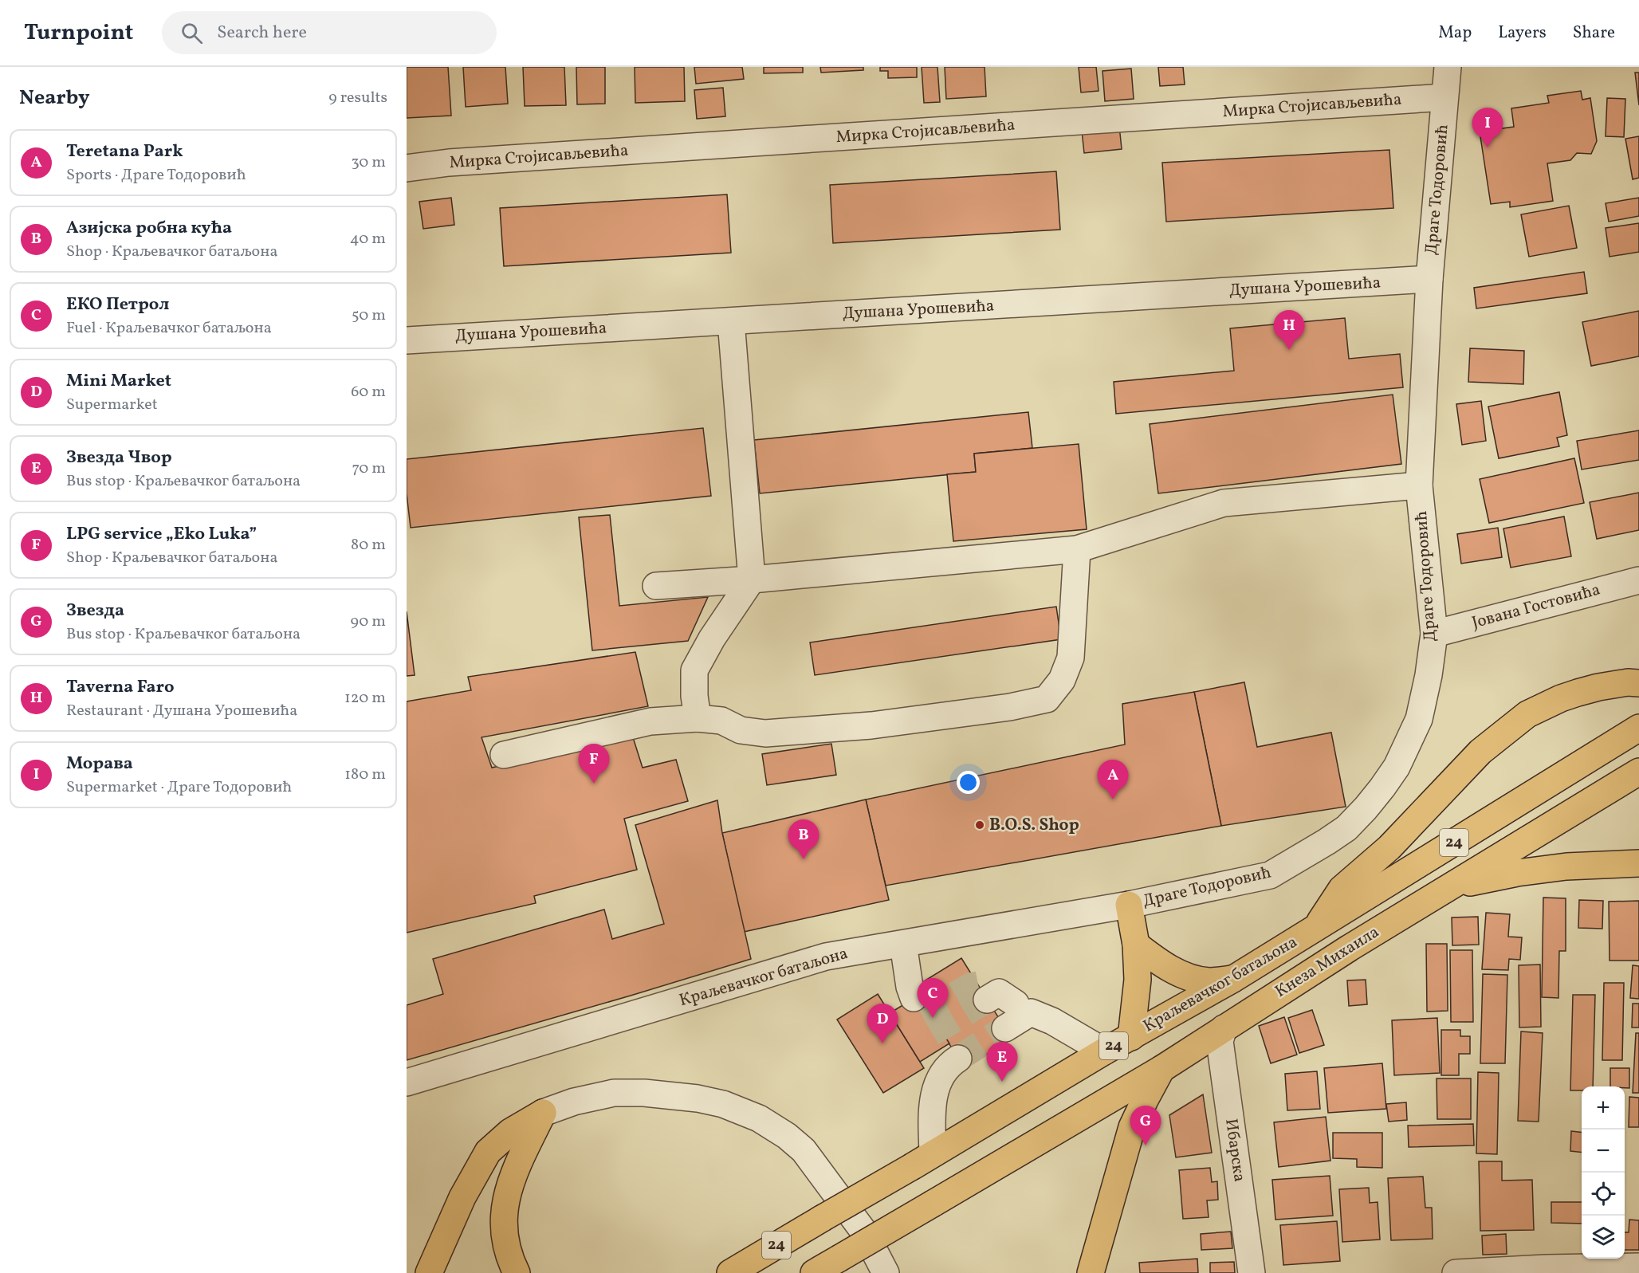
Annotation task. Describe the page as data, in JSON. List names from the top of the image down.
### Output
{
  "streets": {
    "main road": ["24", "Кнеза Михаила", "Краљевачког батаљона"],
    "street": [
      "Мирка Стојисављевића",
      "Драге Тодоровић",
      "Душана Урошевића",
      "Јована Гостовића",
      "Ибарска"
    ]
  },
  "crossings": [
    ["Мирка Стојисављевића", "Драге Тодоровић"],
    ["Драге Тодоровић", "Душана Урошевића"],
    ["Драге Тодоровић", "Јована Гостовића"],
    ["Драге Тодоровић", "Краљевачког батаљона"],
    ["24", "Кнеза Михаила"],
    ["Кнеза Михаила", "Краљевачког батаљона"],
    ["Кнеза Михаила", "Ибарска"]
  ],
  "places": ["B.O.S. Shop"],
  "page": {
    "header": "Turnpoint",
    "search": "Search here",
    "nav": ["Map", "Layers", "Share"],
    "heading": ["Nearby", "9 results"],
    "pins": [
      "I",
      "H",
      "F",
      "A",
      "B",
      "C",
      "D",
      "E",
      "G"
    ],
    "list": [
      {
        "mark": "A",
        "name": "Teretana Park",
        "note": "Sports · Драге Тодоровић",
        "value": "30 m"
      },
      {
        "mark": "B",
        "name": "Азијска робна кућа",
        "note": "Shop · Краљевачког батаљона",
        "value": "40 m"
      },
      {
        "mark": "C",
        "name": "ЕКО Петрол",
        "note": "Fuel · Краљевачког батаљона",
        "value": "50 m"
      },
      {
        "mark": "D",
        "name": "Mini Market",
        "note": "Supermarket",
        "value": "60 m"
      },
      {
        "mark": "E",
        "name": "Звезда Чвор",
        "note": "Bus stop · Краљевачког батаљона",
        "value": "70 m"
      },
      {
        "mark": "F",
        "name": "LPG service „Eko Luka”",
        "note": "Shop · Краљевачког батаљона",
        "value": "80 m"
      },
      {
        "mark": "G",
        "name": "Звезда",
        "note": "Bus stop · Краљевачког батаљона",
        "value": "90 m"
      },
      {
        "mark": "H",
        "name": "Taverna Faro",
        "note": "Restaurant · Душана Урошевића",
        "value": "120 m"
      },
      {
        "mark": "I",
        "name": "Морава",
        "note": "Supermarket · Драге Тодоровић",
        "value": "180 m"
      }
    ],
    "map_buttons": ["+", "−"]
  }
}
